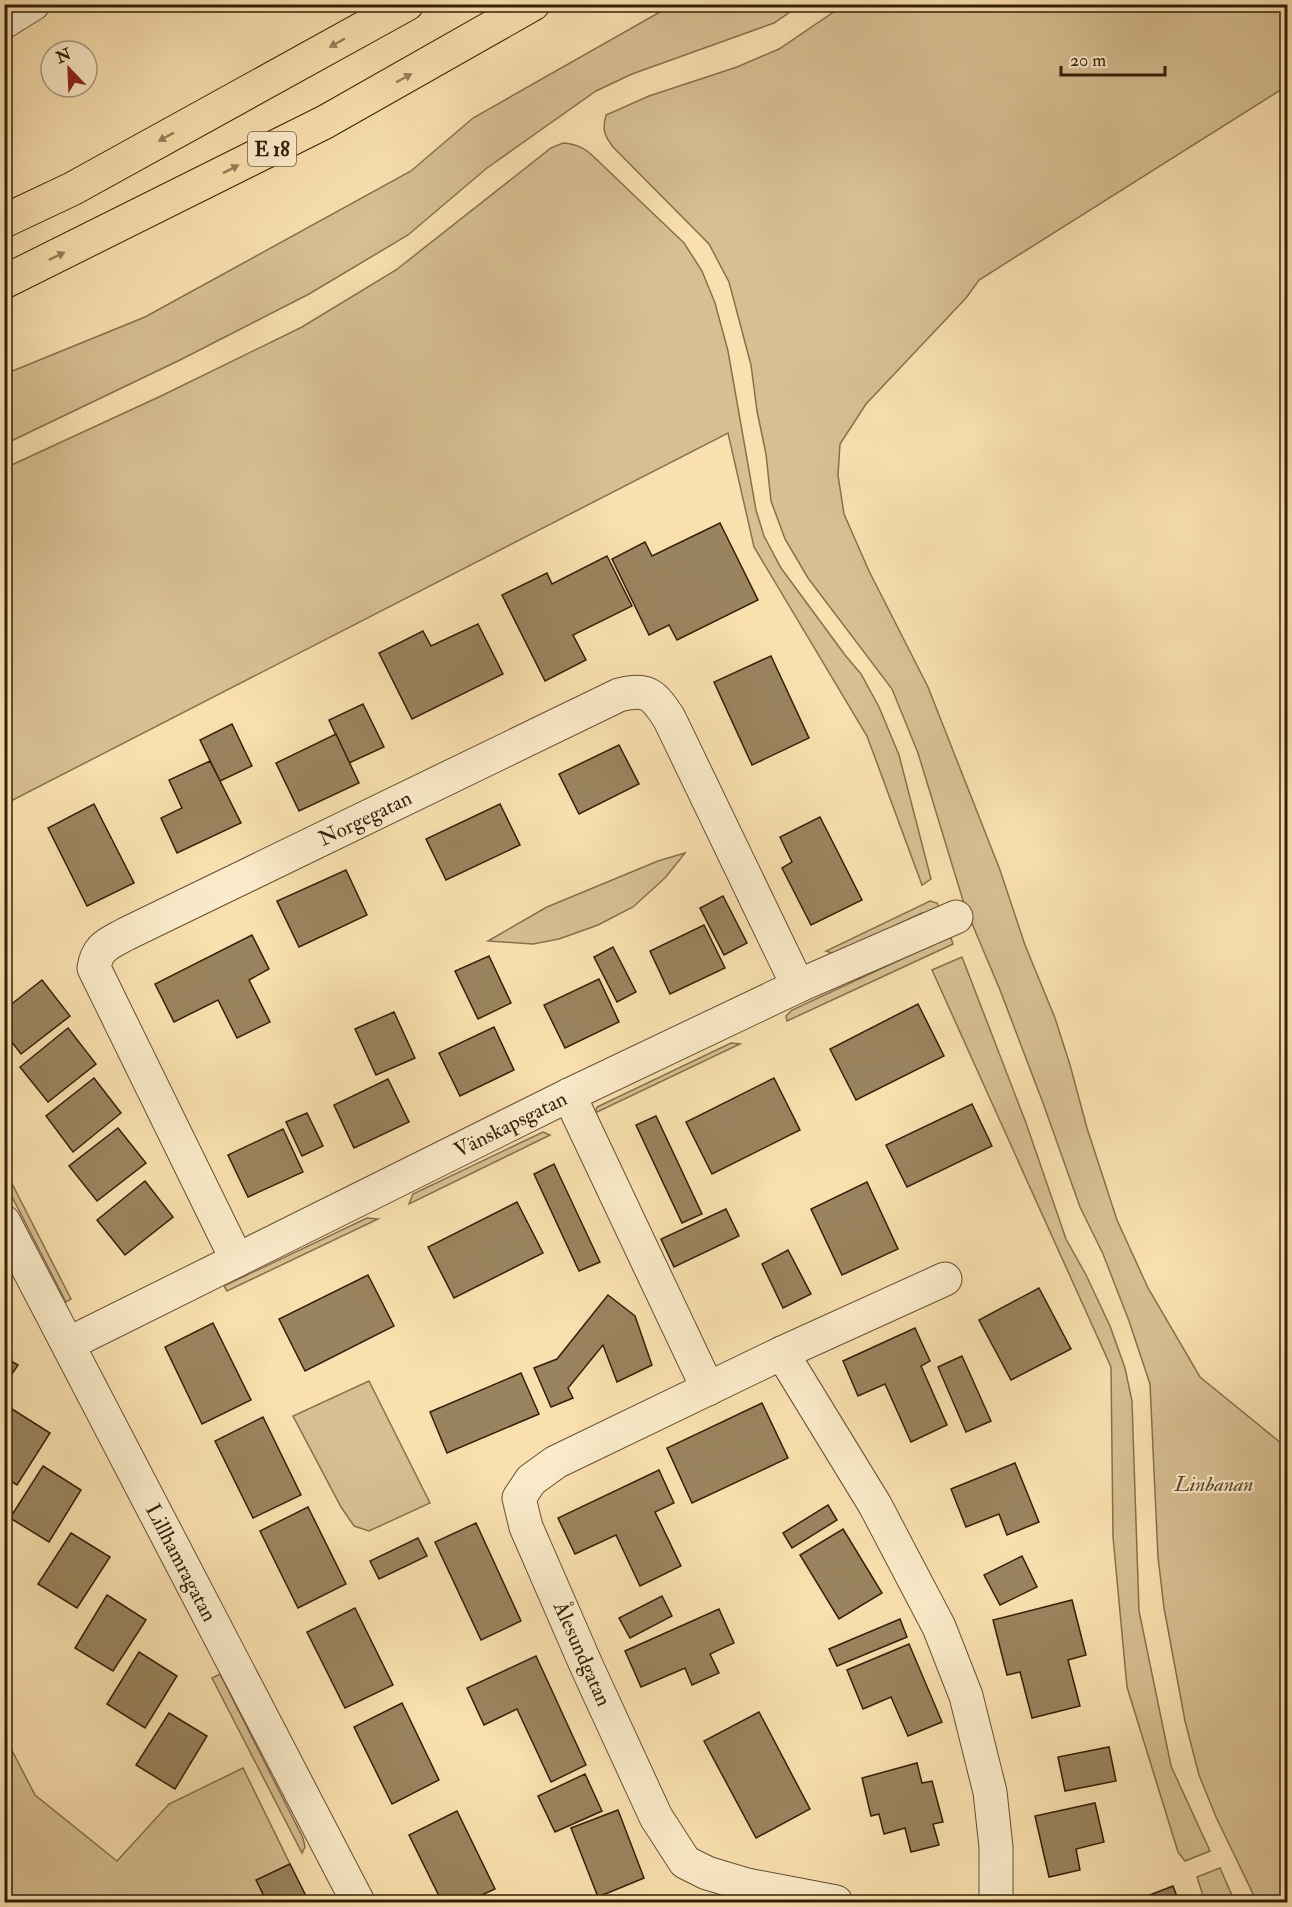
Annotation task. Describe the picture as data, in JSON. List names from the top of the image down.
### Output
{
  "streets": {
    "highway": ["E 18"],
    "street": [
      "Norgegatan",
      "Vänskapsgatan",
      "Lillhamragatan",
      "Ålesundgatan"
    ]
  },
  "crossings": [
    ["Norgegatan", "Vänskapsgatan"],
    ["Vänskapsgatan", "Lillhamragatan"]
  ],
  "parks": ["Linbanan"],
  "scale_bar": "20 m",
  "north": "top left"
}
